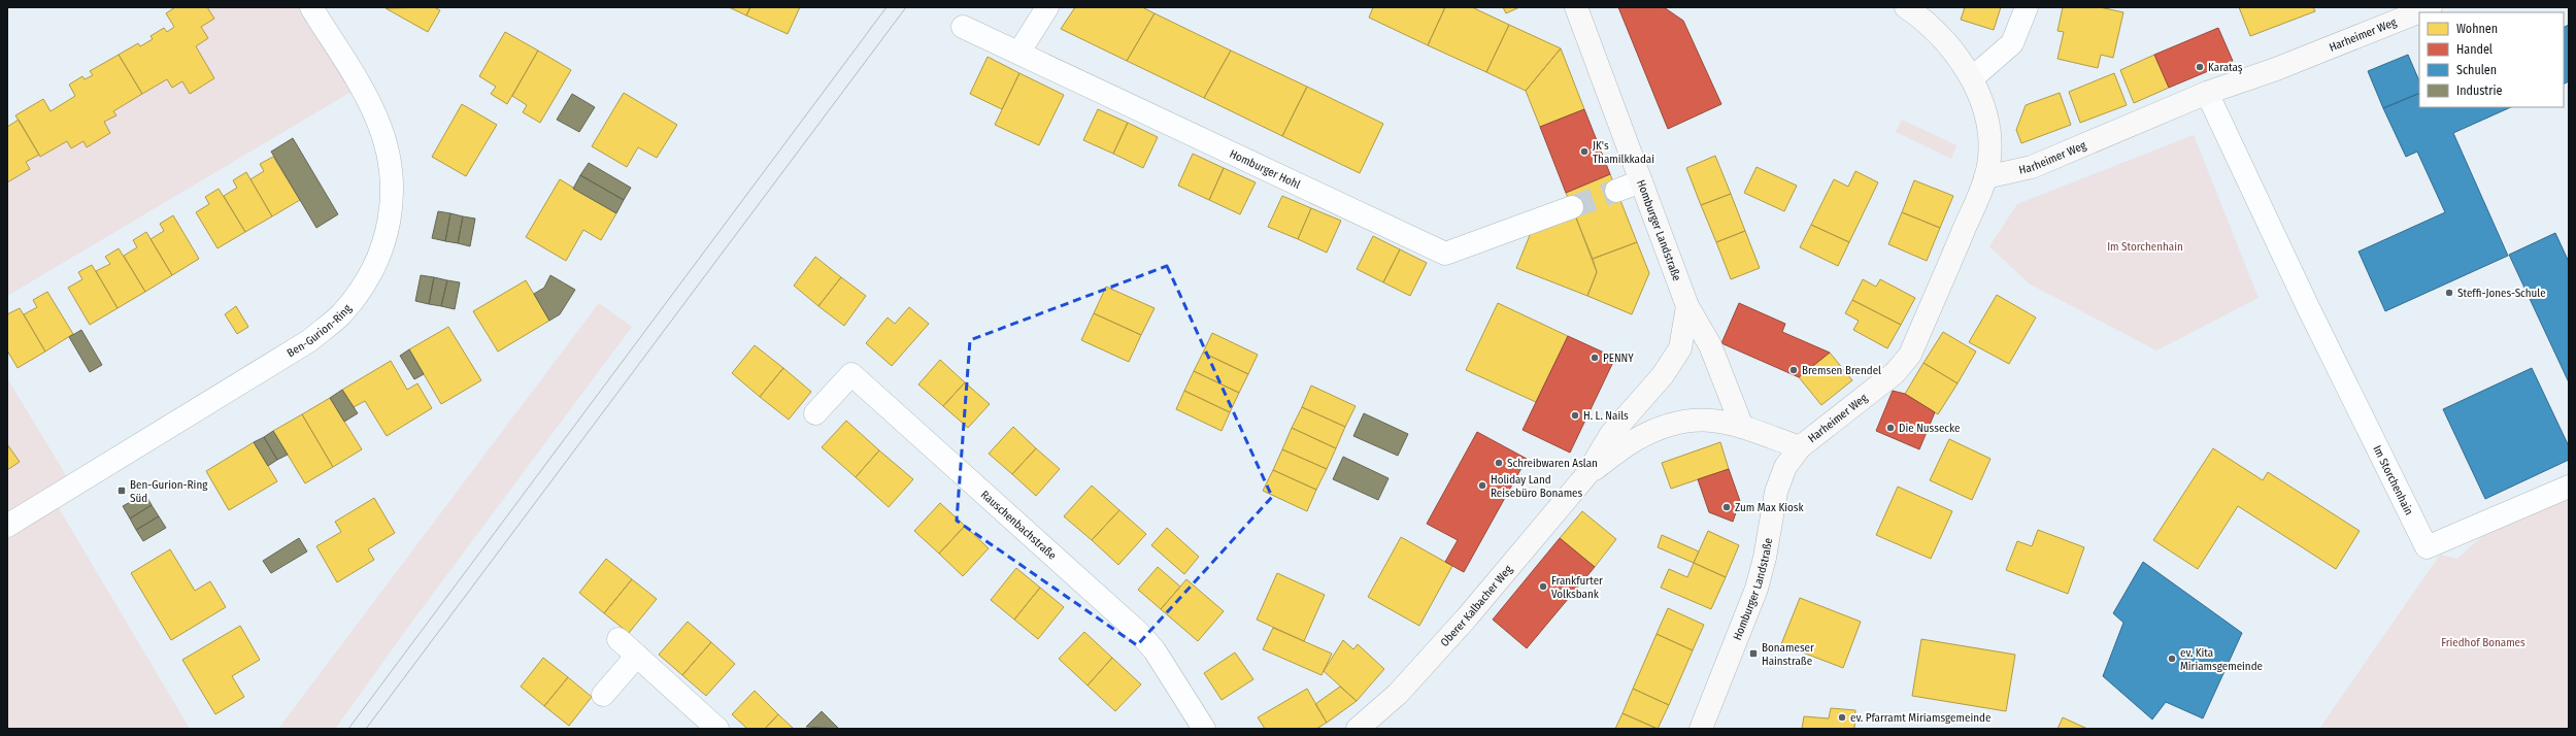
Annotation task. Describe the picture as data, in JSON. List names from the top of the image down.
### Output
{
  "streets": {
    "street": [
      "Harheimer Weg",
      "Homburger Hohl",
      "Homburger Landstraße",
      "Ben-Gurion-Ring",
      "Im Storchenhain",
      "Rauschenbachstraße",
      "Oberer Kalbacher Weg"
    ]
  },
  "crossings": [
    ["Harheimer Weg", "Homburger Landstraße"],
    ["Harheimer Weg", "Im Storchenhain"],
    ["Harheimer Weg", "Oberer Kalbacher Weg"],
    ["Homburger Landstraße", "Oberer Kalbacher Weg"]
  ],
  "parks": ["Im Storchenhain", "Friedhof Bonames"],
  "places": {
    "other": [
      "Karataş",
      "JK's Thamilkkadai",
      "Steffi-Jones-Schule",
      "PENNY",
      "Bremsen Brendel",
      "H. L. Nails",
      "Die Nussecke",
      "Schreibwaren Aslan",
      "Holiday Land Reisebüro Bonames",
      "Zum Max Kiosk",
      "Frankfurter Volksbank",
      "ev. Kita Miriamsgemeinde",
      "ev. Pfarramt Miriamsgemeinde"
    ],
    "transit": ["Ben-Gurion-Ring Süd", "Bonameser Hainstraße"]
  },
  "legend": [
    "Wohnen",
    "Handel",
    "Schulen",
    "Industrie"
  ]
}
